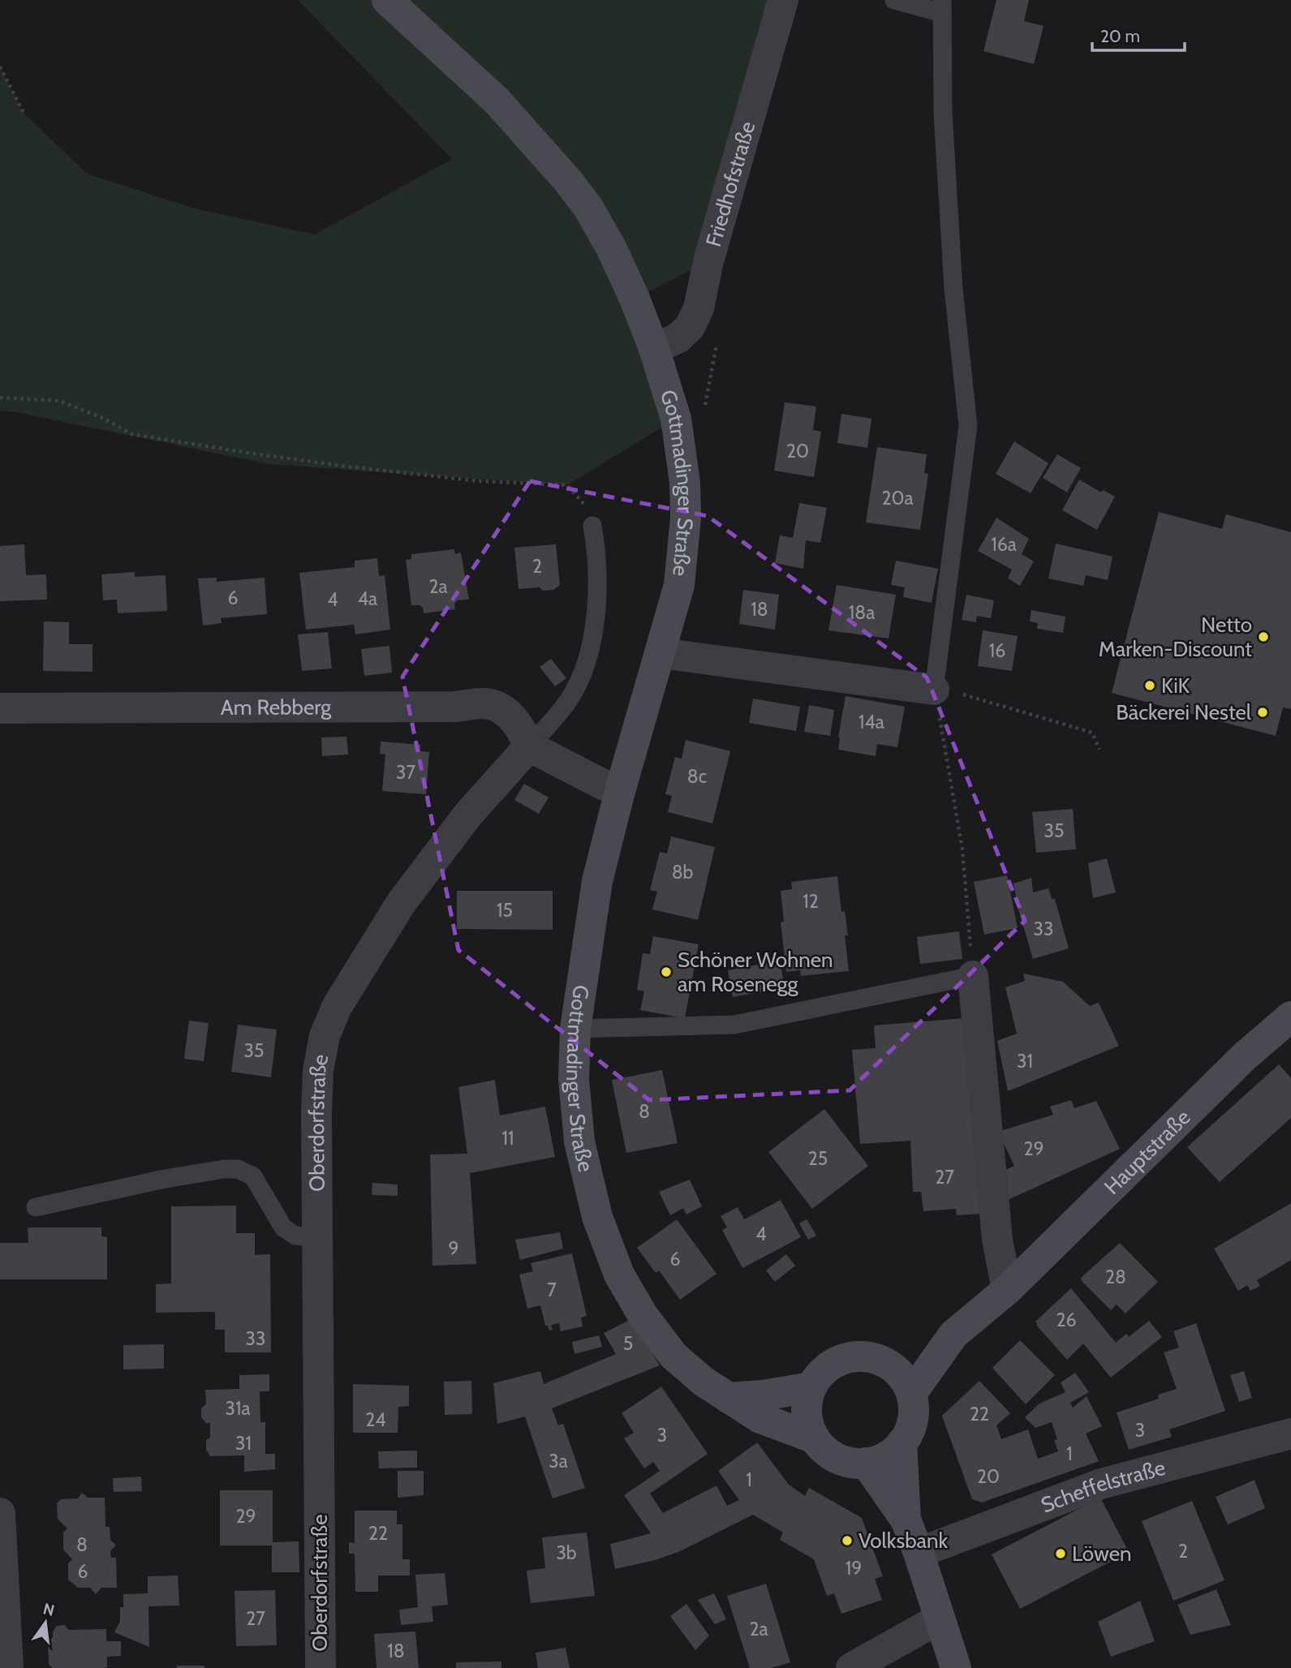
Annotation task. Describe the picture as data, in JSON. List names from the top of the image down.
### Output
{
  "streets": {
    "main road": ["Gottmadinger Straße", "Hauptstraße"],
    "street": [
      "Friedhofstraße",
      "Am Rebberg",
      "Oberdorfstraße",
      "Scheffelstraße"
    ]
  },
  "crossings": [
    ["Friedhofstraße", "Gottmadinger Straße"],
    ["Gottmadinger Straße", "Hauptstraße"],
    ["Am Rebberg", "Oberdorfstraße"]
  ],
  "places": [
    "Netto Marken-Discount",
    "KiK",
    "Bäckerei Nestel",
    "Schöner Wohnen am Rosenegg",
    "Volksbank",
    "Löwen"
  ],
  "house_numbers": [
    "20",
    "20a",
    "16a",
    "2",
    "2a",
    "6",
    "4a",
    "4",
    "18",
    "18a",
    "16",
    "14a",
    "37",
    "8c",
    "35",
    "8b",
    "12",
    "15",
    "33",
    "35",
    "31",
    "8",
    "11",
    "29",
    "25",
    "27",
    "4",
    "9",
    "6",
    "28",
    "7",
    "26",
    "33",
    "5",
    "31a",
    "22",
    "24",
    "3",
    "3",
    "31",
    "1",
    "3a",
    "20",
    "1",
    "29",
    "22",
    "8",
    "2",
    "3b",
    "19",
    "6",
    "27",
    "2a",
    "18"
  ],
  "scale_bar": "20 m",
  "north": "top"
}
